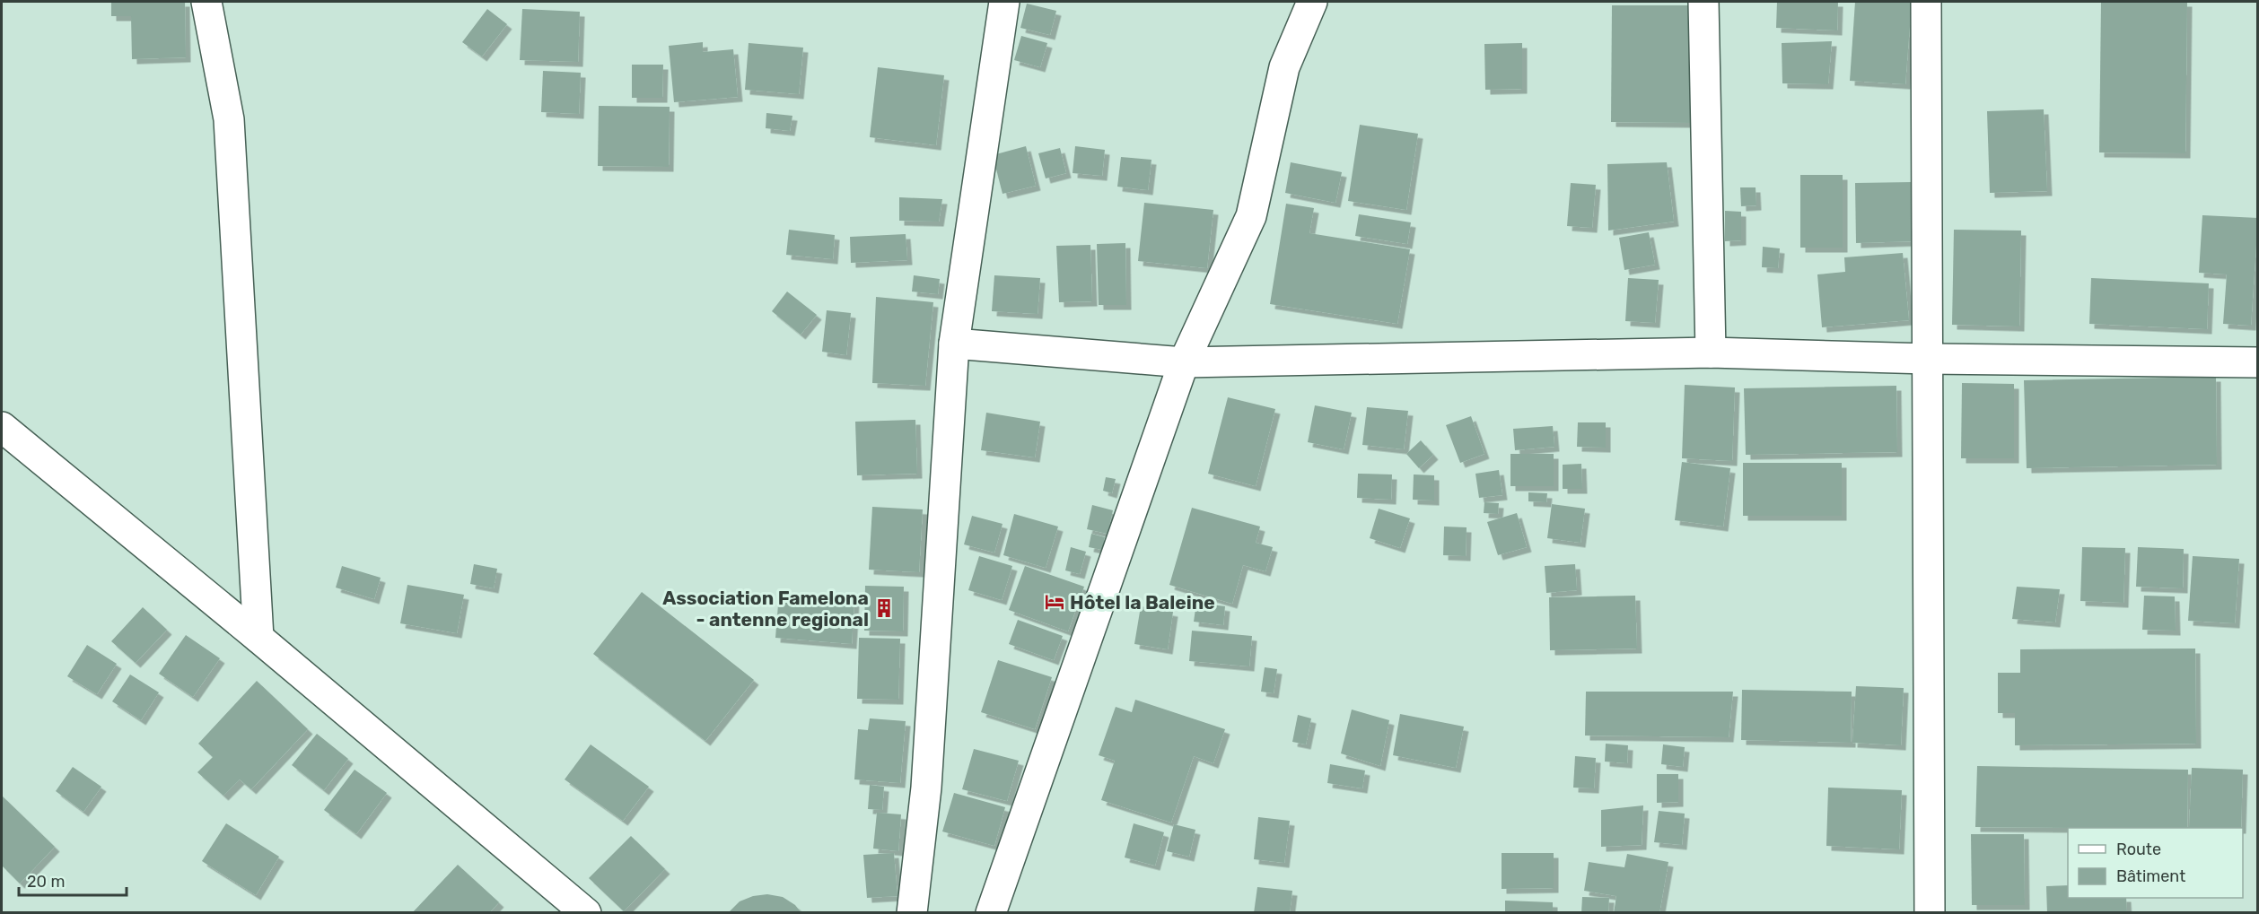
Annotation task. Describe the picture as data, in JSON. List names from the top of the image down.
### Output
{
  "places": {
    "hotel": ["Hôtel la Baleine"],
    "building": ["Association Famelona - antenne regional"]
  },
  "legend": ["Route", "Bâtiment"],
  "scale_bar": "20 m"
}
